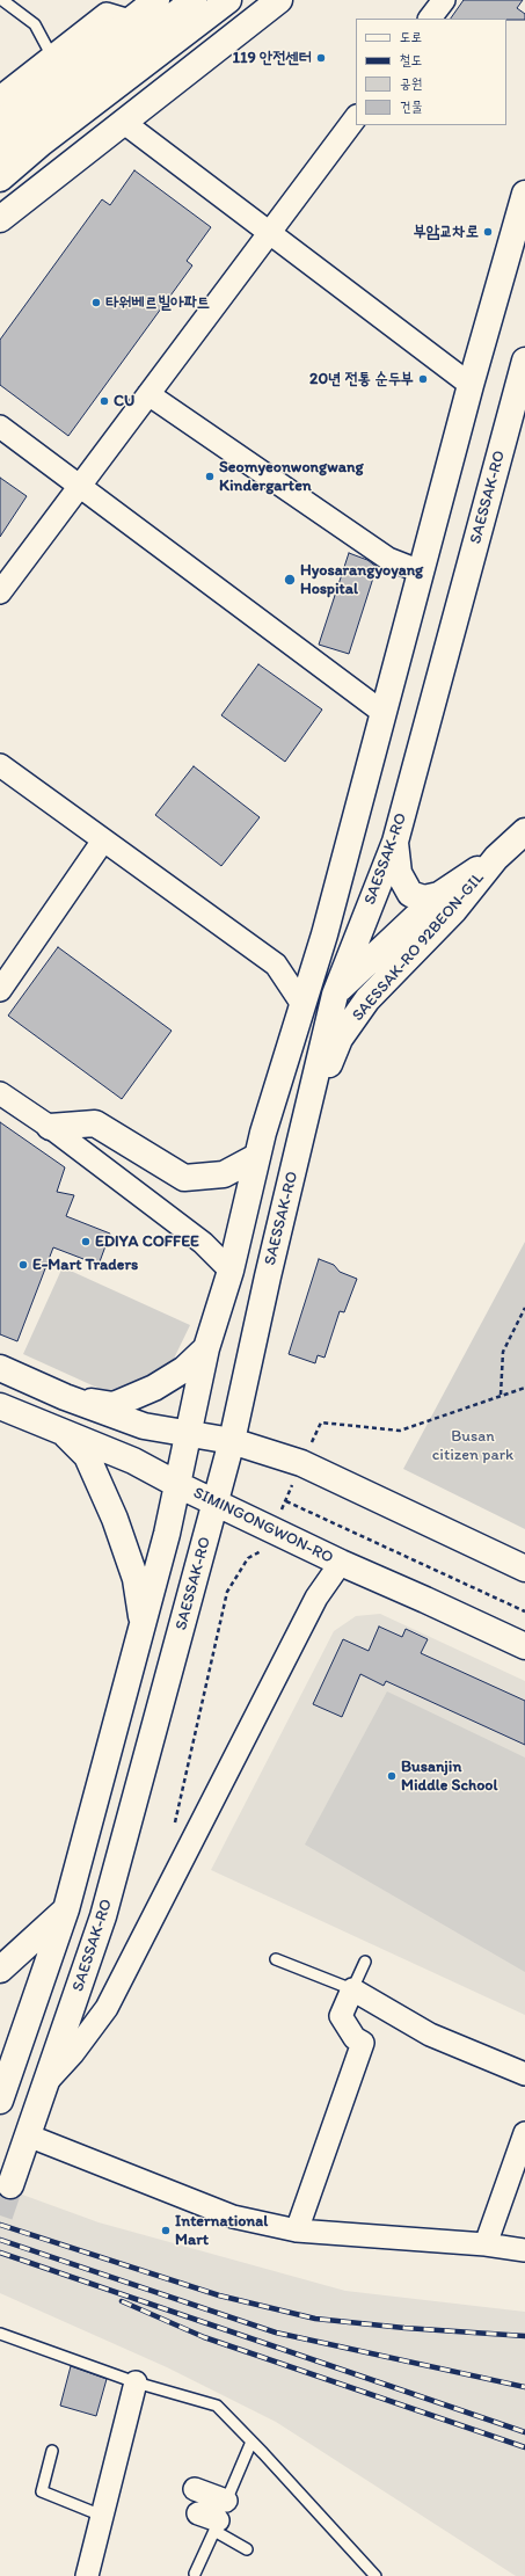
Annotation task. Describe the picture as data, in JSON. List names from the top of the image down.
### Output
{
  "streets": {
    "main road": ["SAESSAK-RO", "SAESSAK-RO 92BEON-GIL", "SIMINGONGWON-RO"]
  },
  "crossings": [
    ["SAESSAK-RO", "SAESSAK-RO 92BEON-GIL"],
    ["SAESSAK-RO", "SIMINGONGWON-RO"]
  ],
  "parks": ["Busan citizen park"],
  "places": [
    "119 안전센터",
    "부암교차로",
    "타워베르빌아파트",
    "20년 전통 순두부",
    "CU",
    "Seomyeonwongwang Kindergarten",
    "Hyosarangyoyang Hospital",
    "EDIYA COFFEE",
    "E-Mart Traders",
    "Busanjin Middle School",
    "International Mart"
  ],
  "legend": [
    "도로",
    "철도",
    "공원",
    "건물"
  ]
}
